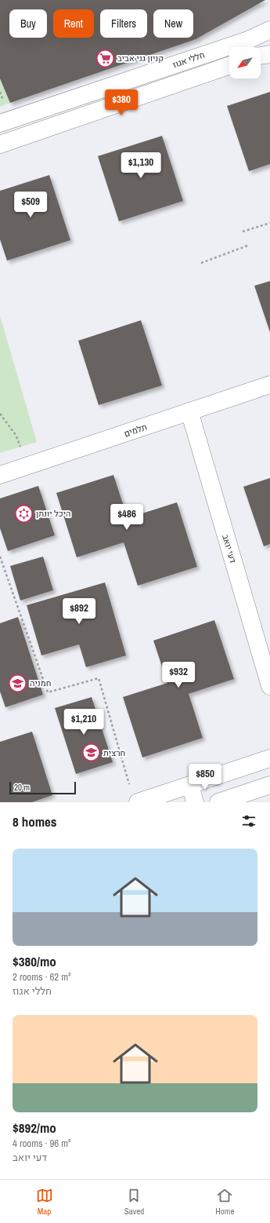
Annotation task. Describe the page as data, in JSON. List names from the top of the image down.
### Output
{
  "streets": {
    "street": ["חללי אגוז", "תלמים", "דעי יואב"]
  },
  "crossings": [
    ["תלמים", "דעי יואב"]
  ],
  "places": {
    "supermarket": ["קניון גני אביב"],
    "synagogue": ["היכל יונתן"],
    "school or university": ["חמניה", "חרצית"]
  },
  "scale_bar": "20 m",
  "north": "bottom left",
  "page": {
    "chip": [
      "Buy",
      "Rent",
      "Filters",
      "New"
    ],
    "price": [
      "$380",
      "$1,130",
      "$509",
      "$486",
      "$892",
      "$932",
      "$1,210",
      "$850"
    ],
    "scale": "20 m",
    "heading": "8 homes",
    "list": [
      {
        "name": "$380/mo",
        "note": "2 rooms · 62 m² · חללי אגוז"
      },
      {
        "name": "$892/mo",
        "note": "4 rooms · 96 m² · דעי יואב"
      }
    ],
    "tabs": ["Map", "Saved", "Home"]
  }
}
